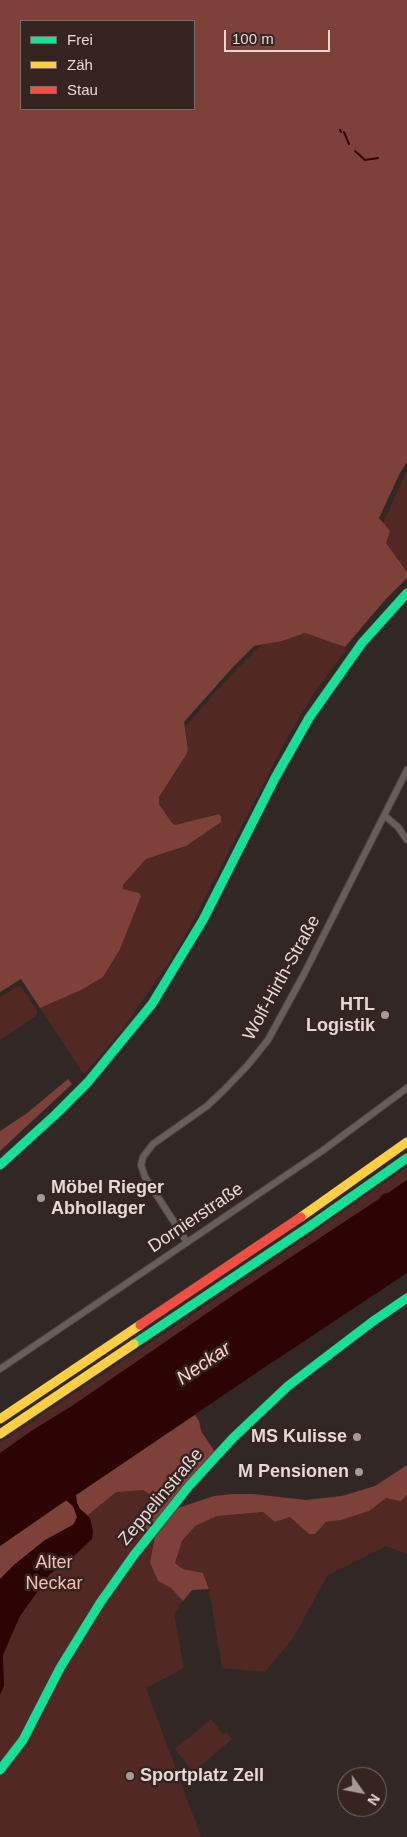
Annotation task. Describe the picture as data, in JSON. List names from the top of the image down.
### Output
{
  "streets": {
    "main road": ["Zeppelinstraße"],
    "street": ["Wolf-Hirth-Straße", "Dornierstraße"]
  },
  "crossings": [
    ["Wolf-Hirth-Straße", "Dornierstraße"]
  ],
  "water": ["Neckar"],
  "parks": ["Alter Neckar"],
  "places": [
    "HTL Logistik",
    "Möbel Rieger Abhollager",
    "MS Kulisse",
    "M Pensionen",
    "Sportplatz Zell"
  ],
  "legend": ["Frei", "Zäh", "Stau"],
  "scale_bar": "100 m",
  "north": "bottom right"
}
